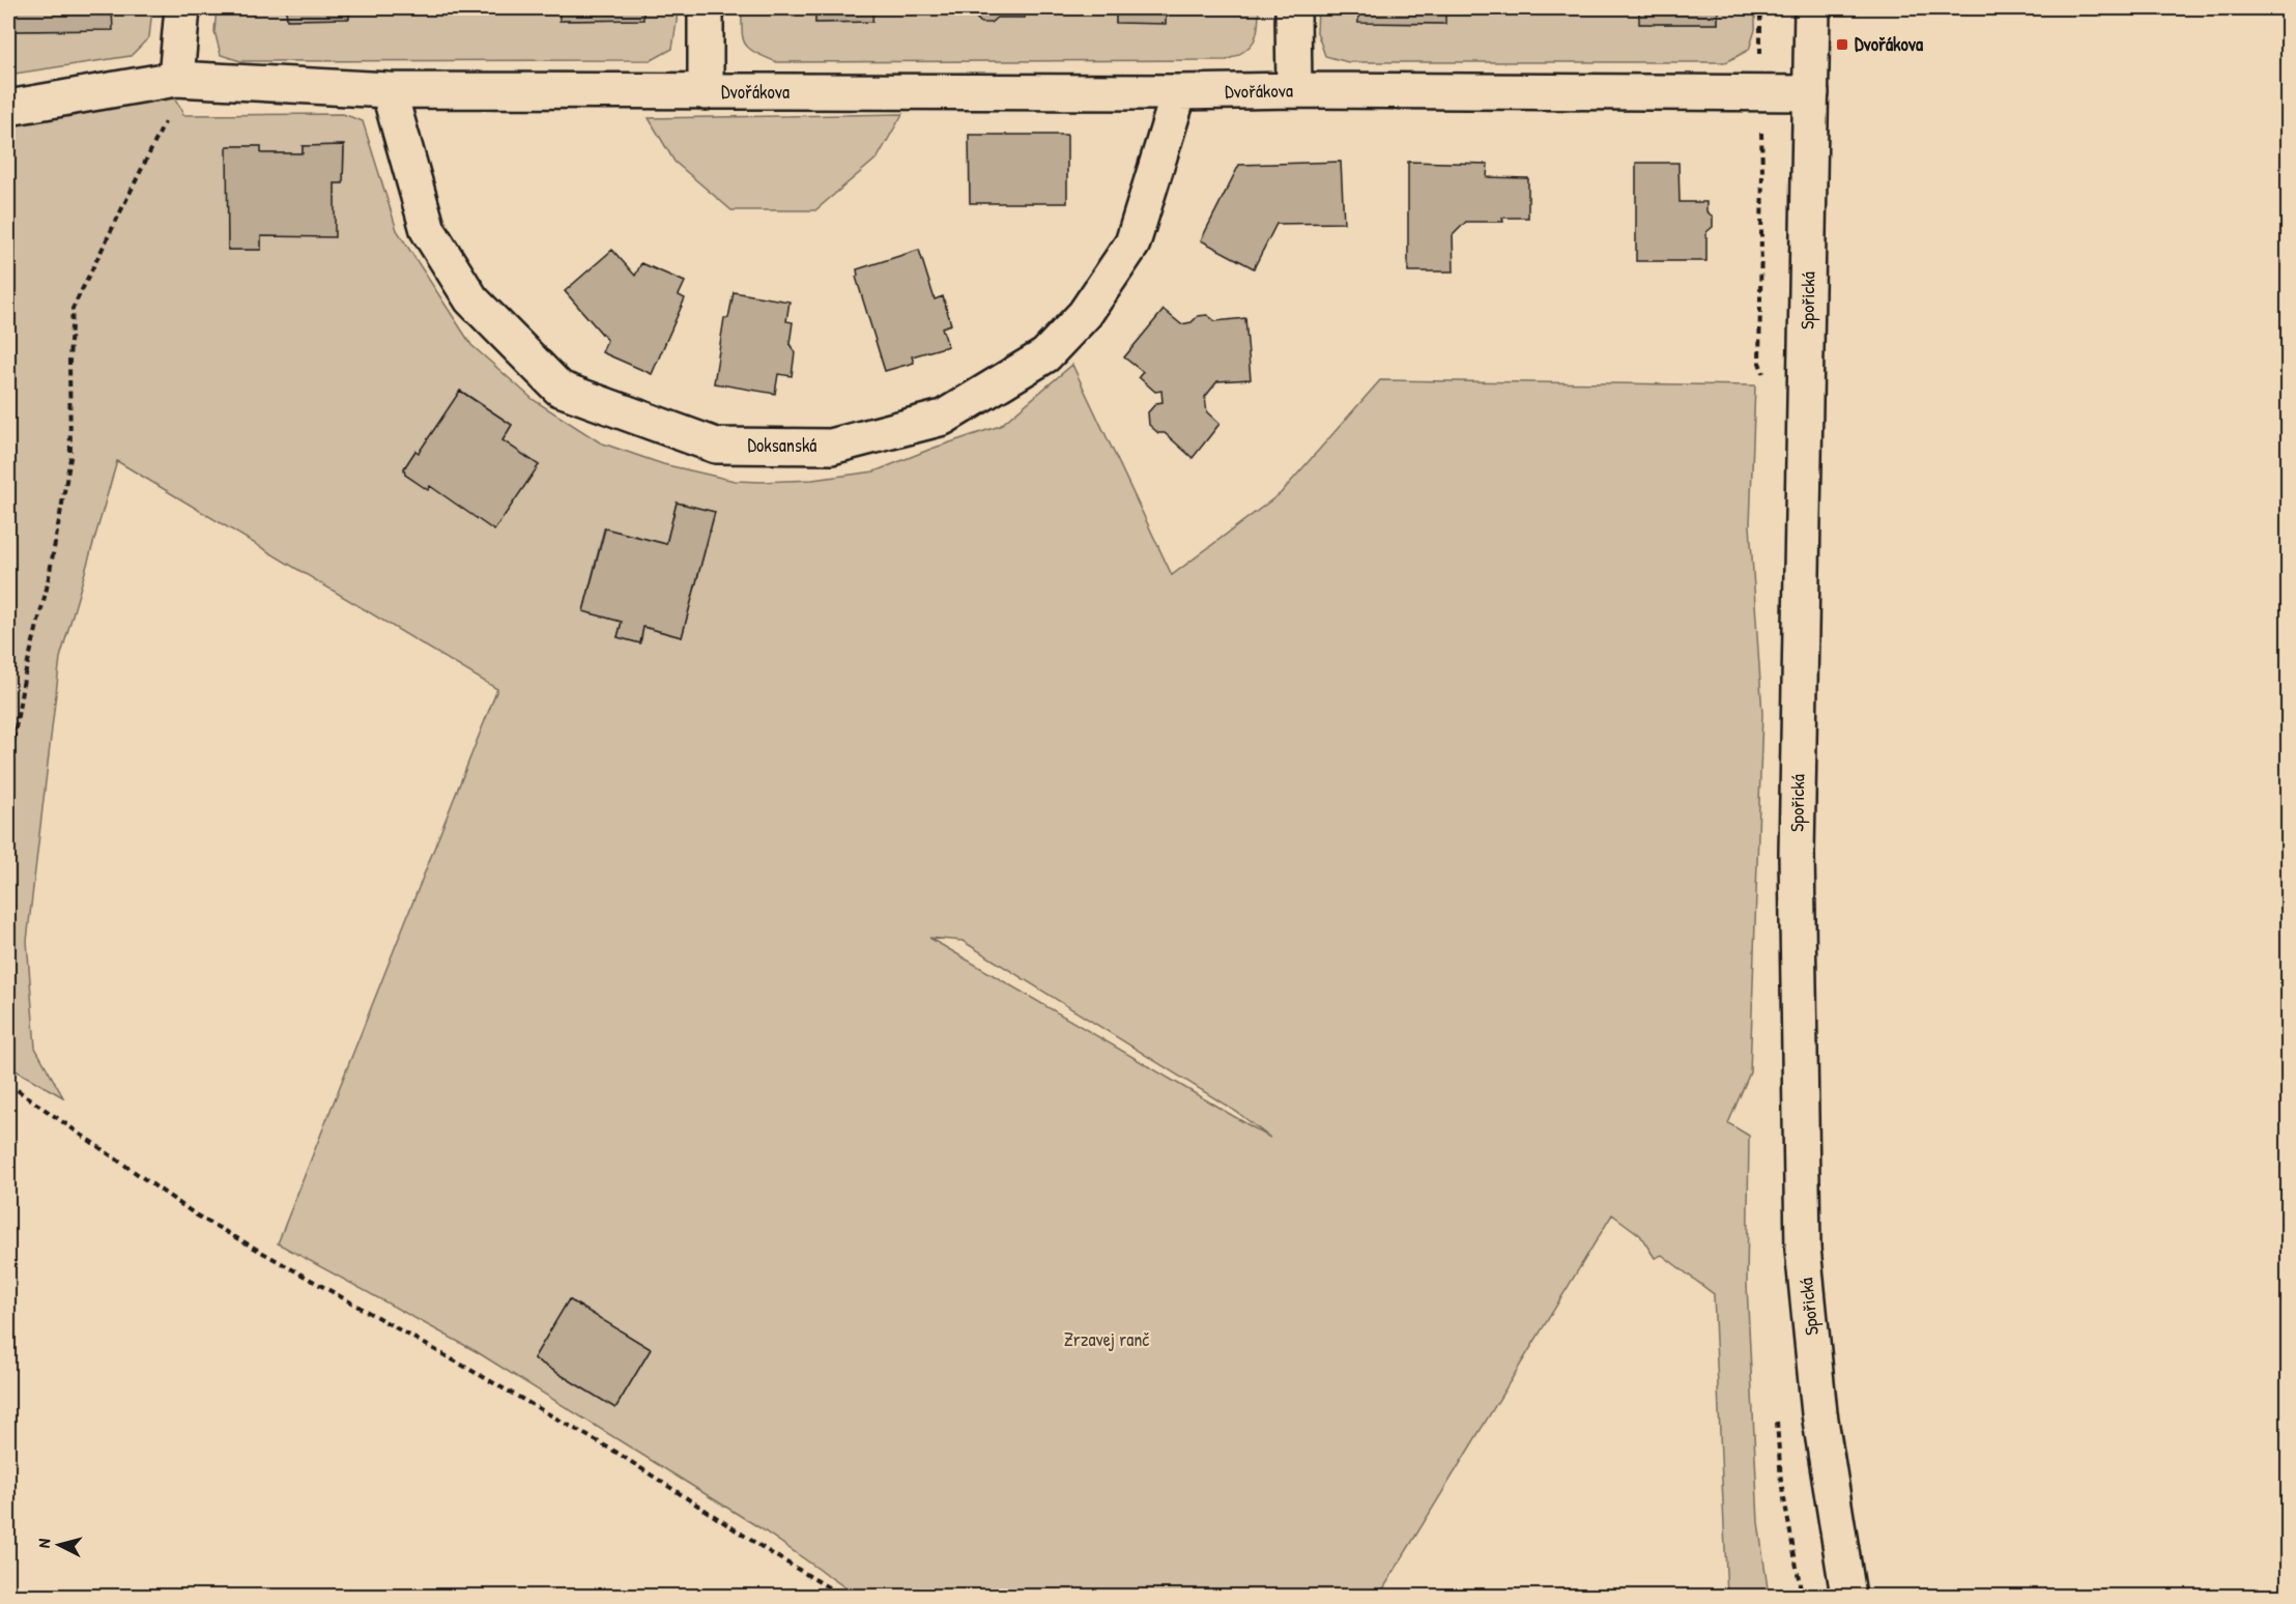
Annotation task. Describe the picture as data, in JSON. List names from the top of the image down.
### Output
{
  "streets": {
    "street": ["Dvořákova", "Spořická", "Doksanská"]
  },
  "crossings": [
    ["Dvořákova", "Spořická"],
    ["Dvořákova", "Doksanská"]
  ],
  "parks": ["Zrzavej ranč"],
  "places": {
    "transit": ["Dvořákova"]
  },
  "north": "left"
}
